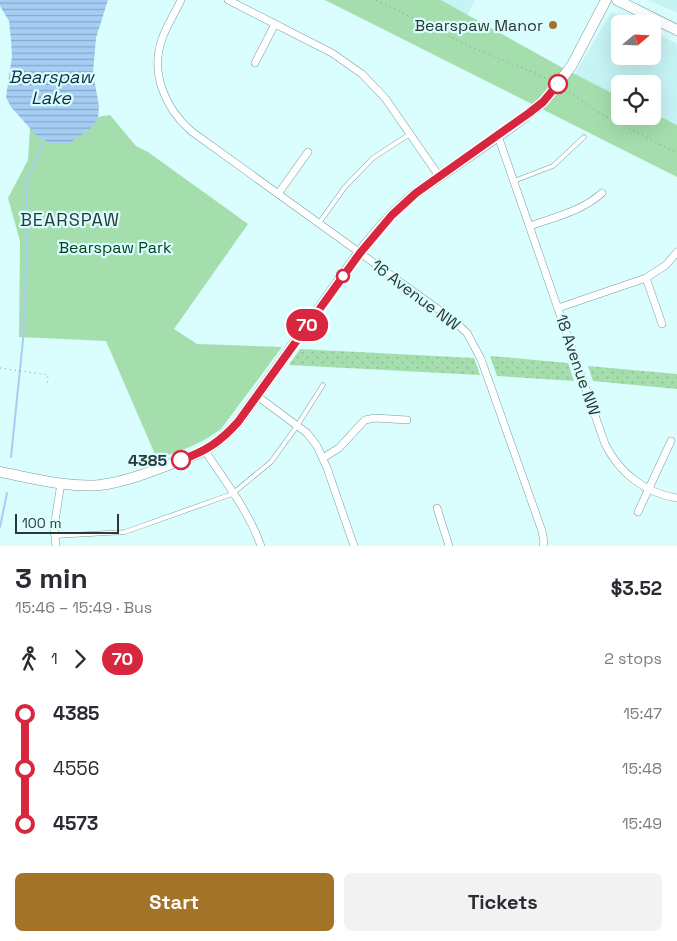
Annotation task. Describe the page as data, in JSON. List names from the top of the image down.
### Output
{
  "streets": {
    "street": ["16 Avenue NW", "18 Avenue NW"]
  },
  "districts": ["BEARSPAW"],
  "water": ["Bearspaw Lake"],
  "parks": ["Bearspaw Park"],
  "places": ["Bearspaw Manor", "4385"],
  "lines": ["bus line 70"],
  "scale_bar": "100 m",
  "north": "right",
  "page": {
    "on_map": "70",
    "scale": "100 m",
    "heading": ["3 min", "15:46 – 15:49 · Bus", "$3.52"],
    "legs": ["1", "70", "2 stops"],
    "list": [
      {
        "name": "4385",
        "value": "15:47"
      },
      {
        "name": "4556",
        "value": "15:48"
      },
      {
        "name": "4573",
        "value": "15:49"
      }
    ],
    "buttons": ["Start", "Tickets"]
  }
}
